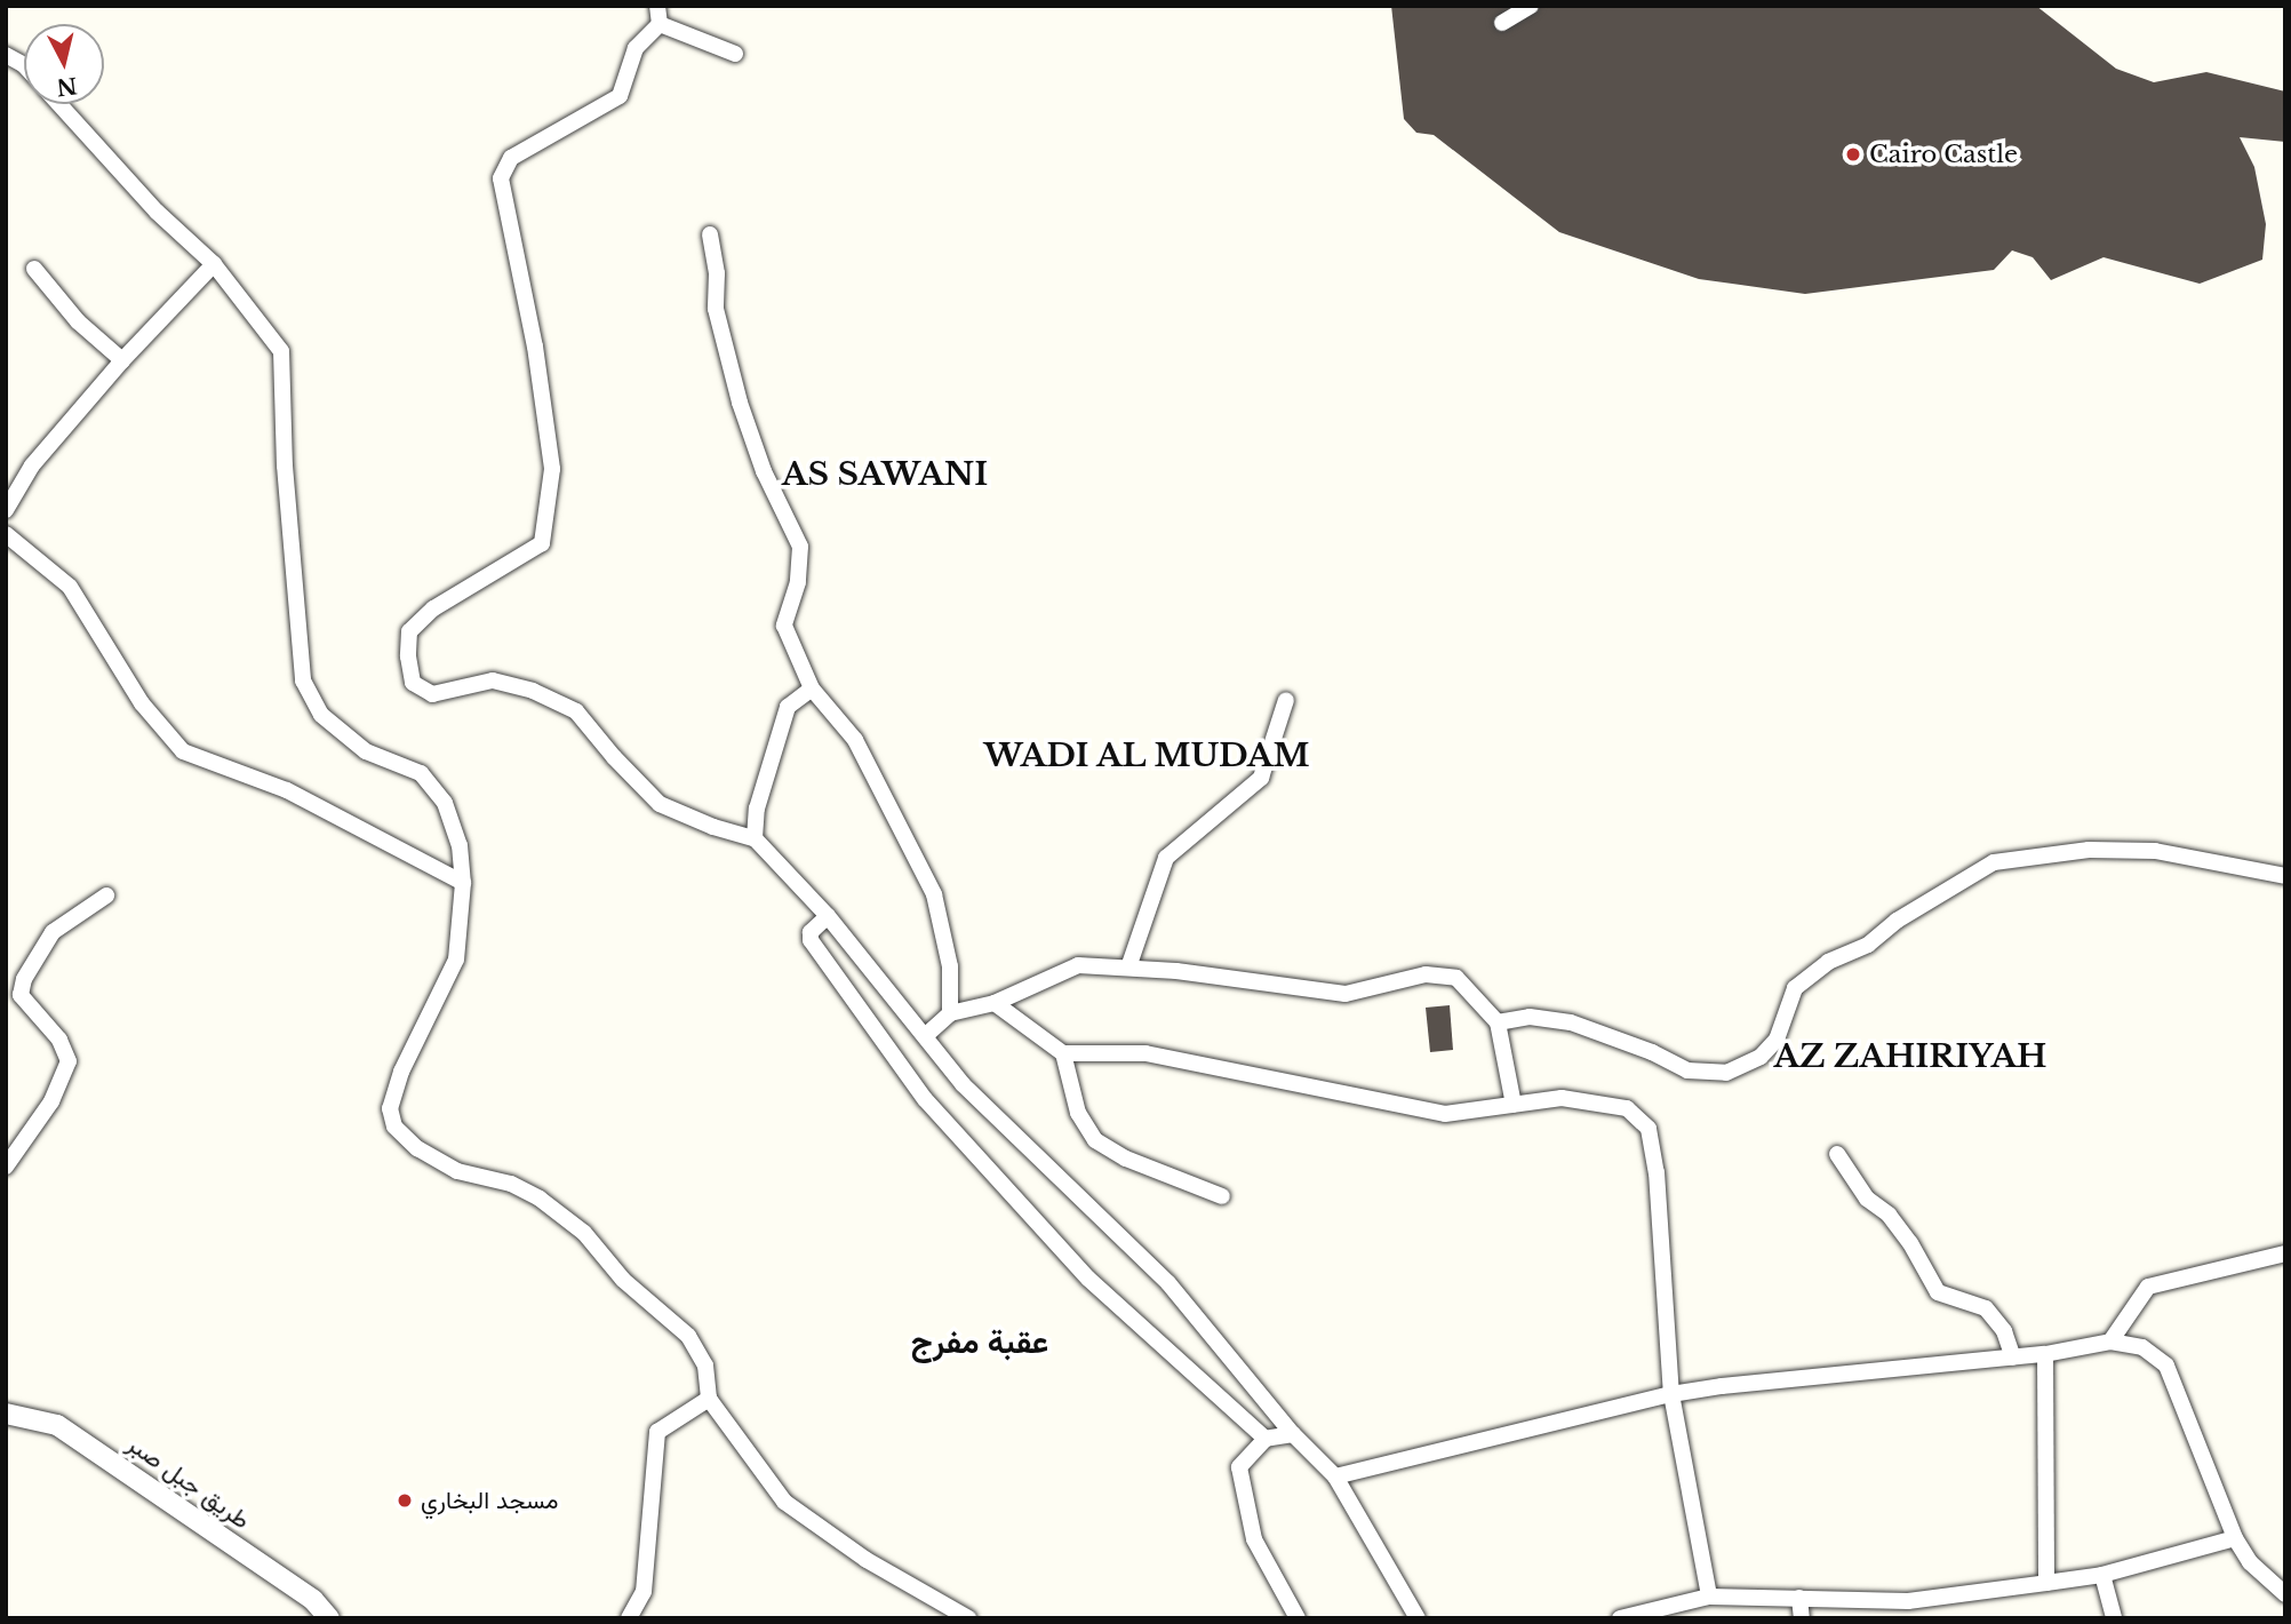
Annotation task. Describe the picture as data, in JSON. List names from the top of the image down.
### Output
{
  "streets": {
    "street": ["طريق جبل صبر"]
  },
  "districts": [
    "AS SAWANI",
    "WADI AL MUDAM",
    "AZ ZAHIRIYAH",
    "عقبة مفرج"
  ],
  "places": ["Cairo Castle", "مسجد البخاري"],
  "north": "bottom"
}
